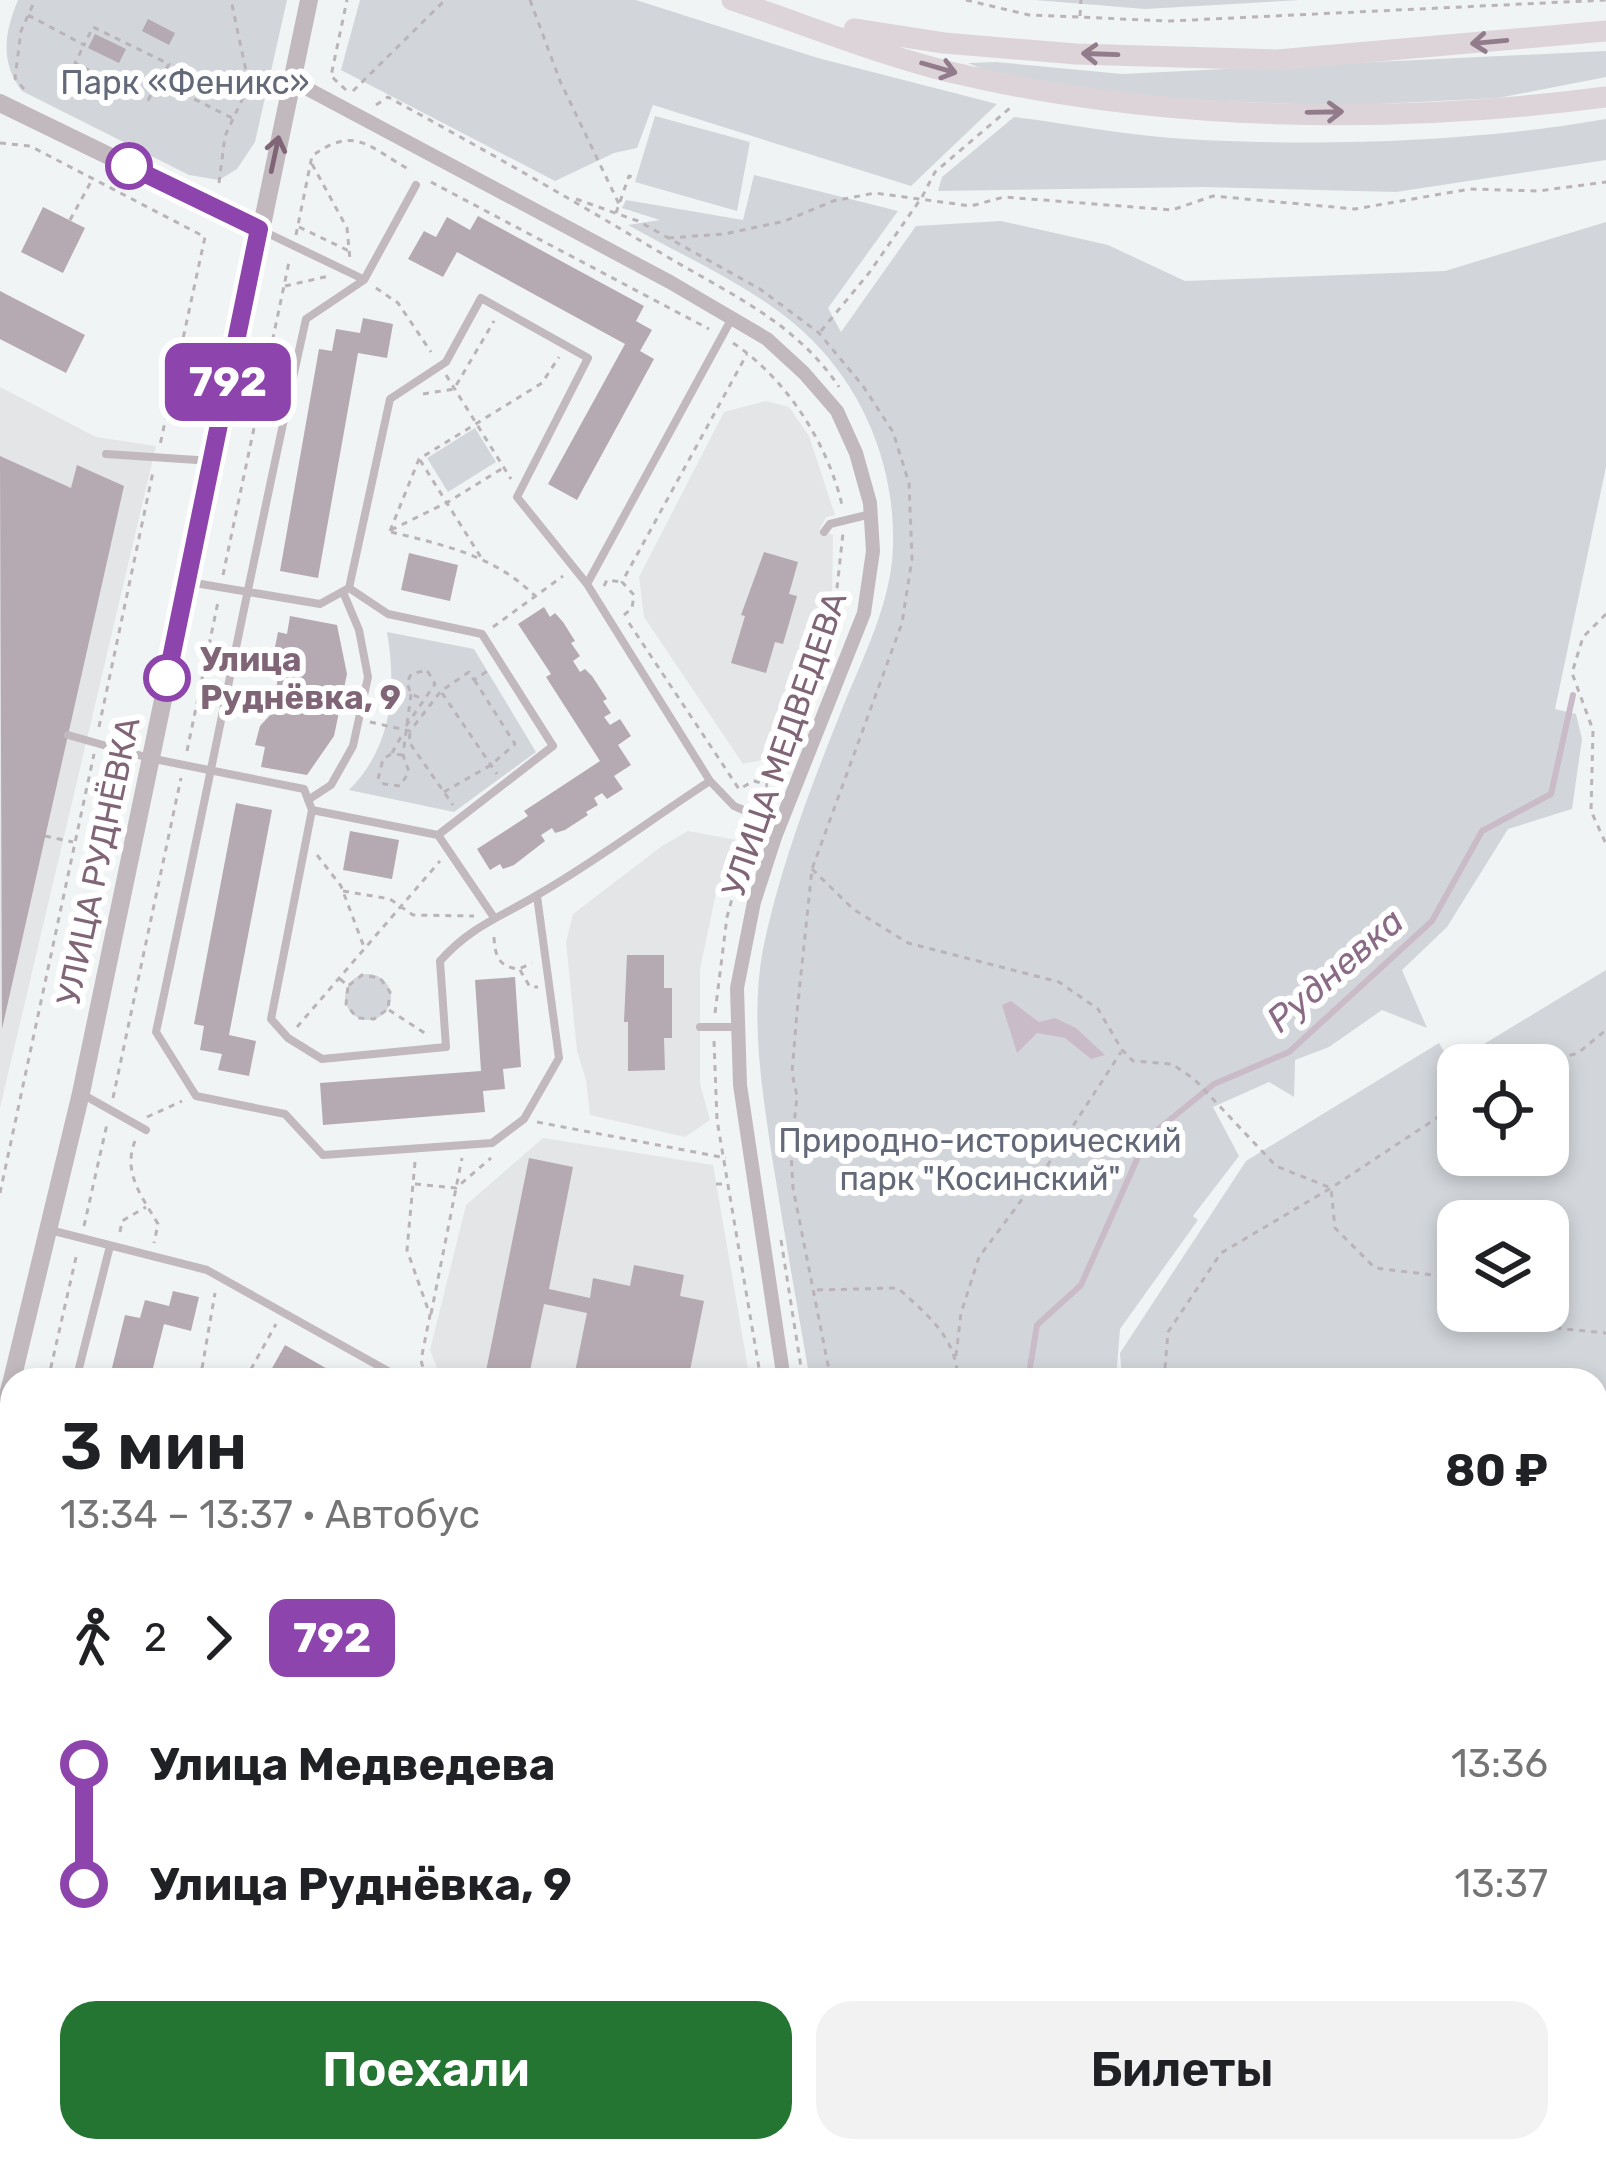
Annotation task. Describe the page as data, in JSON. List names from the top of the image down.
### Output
{
  "streets": {
    "street": ["УЛИЦА МЕДВЕДЕВА", "УЛИЦА РУДНЁВКА"]
  },
  "crossings": [
    ["УЛИЦА МЕДВЕДЕВА", "УЛИЦА РУДНЁВКА"]
  ],
  "water": ["Рудневка"],
  "parks": ["Парк «Феникс»", "Природно-исторический парк \"Косинский\""],
  "places": ["Улица Руднёвка, 9"],
  "lines": ["bus line 792"],
  "page": {
    "on_map": "792",
    "heading": ["3 мин", "13:34 – 13:37 · Автобус", "80 ₽"],
    "legs": ["2", "792"],
    "list": [
      {
        "name": "Улица Медведева",
        "value": "13:36"
      },
      {
        "name": "Улица Руднёвка, 9",
        "value": "13:37"
      }
    ],
    "buttons": ["Поехали", "Билеты"]
  }
}
